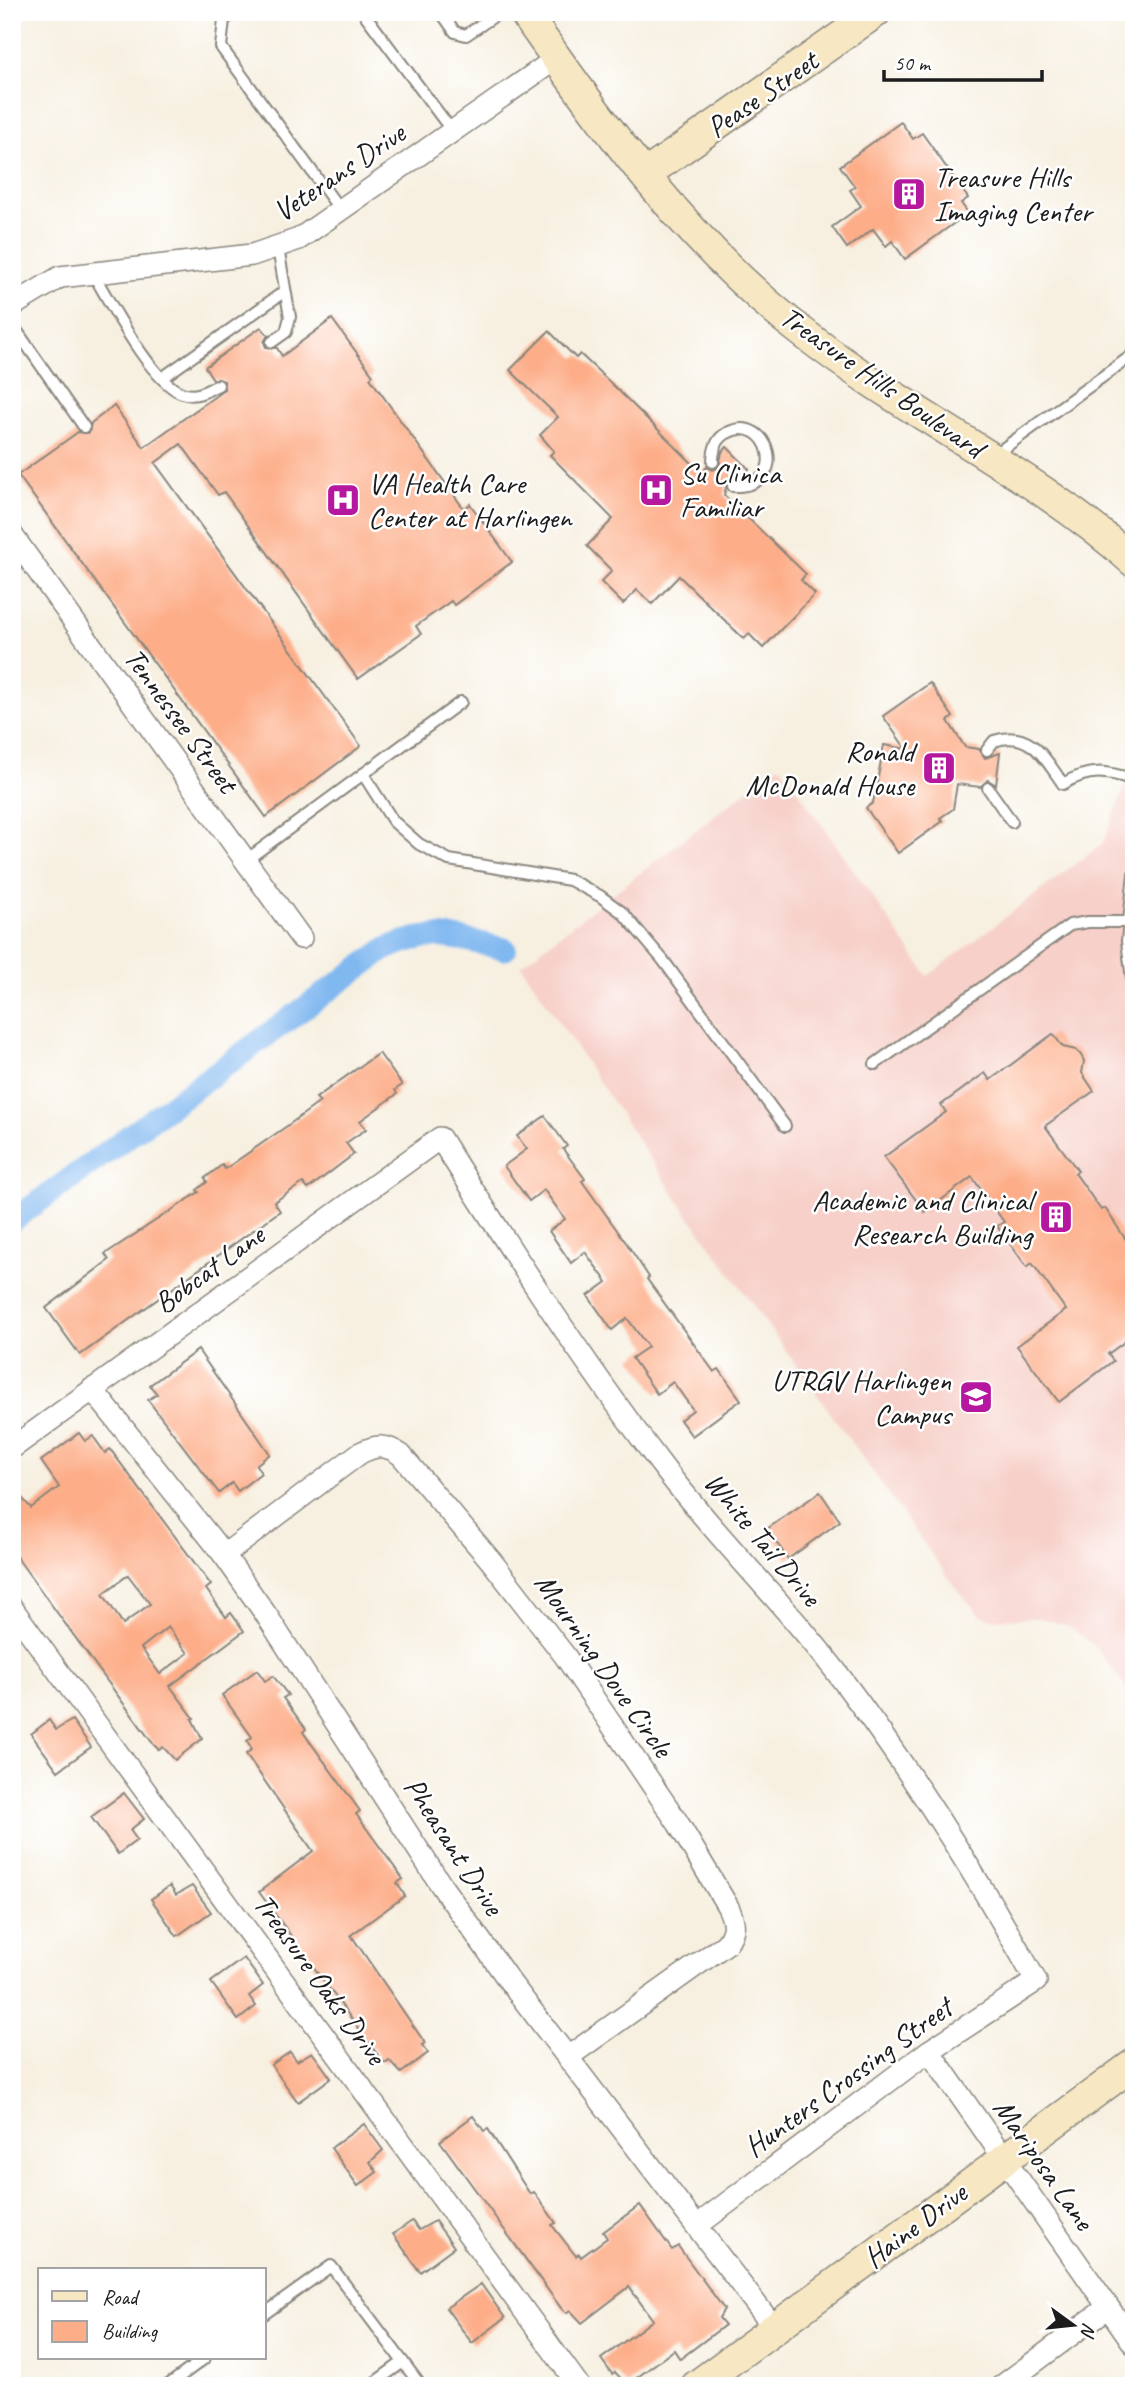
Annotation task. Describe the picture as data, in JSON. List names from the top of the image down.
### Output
{
  "streets": {
    "street": [
      "Pease Street",
      "Veterans Drive",
      "Treasure Hills Boulevard",
      "Tennessee Street",
      "Bobcat Lane",
      "White Tail Drive",
      "Mourning Dove Circle",
      "Pheasant Drive",
      "Treasure Oaks Drive",
      "Hunters Crossing Street",
      "Mariposa Lane",
      "Haine Drive"
    ]
  },
  "crossings": [
    ["Pease Street", "Treasure Hills Boulevard"],
    ["Veterans Drive", "Treasure Hills Boulevard"],
    ["Bobcat Lane", "White Tail Drive"],
    ["Bobcat Lane", "Pheasant Drive"],
    ["White Tail Drive", "Hunters Crossing Street"],
    ["Mourning Dove Circle", "Pheasant Drive"],
    ["Pheasant Drive", "Hunters Crossing Street"],
    ["Pheasant Drive", "Haine Drive"],
    ["Hunters Crossing Street", "Mariposa Lane"],
    ["Mariposa Lane", "Haine Drive"]
  ],
  "places": {
    "building": ["Treasure Hills Imaging Center", "Ronald McDonald House", "Academic and Clinical Research Building"],
    "hospital": ["Su Clinica Familiar", "VA Health Care Center at Harlingen"],
    "school or university": ["UTRGV Harlingen Campus"]
  },
  "legend": ["Road", "Building"],
  "scale_bar": "50 m",
  "north": "right"
}
